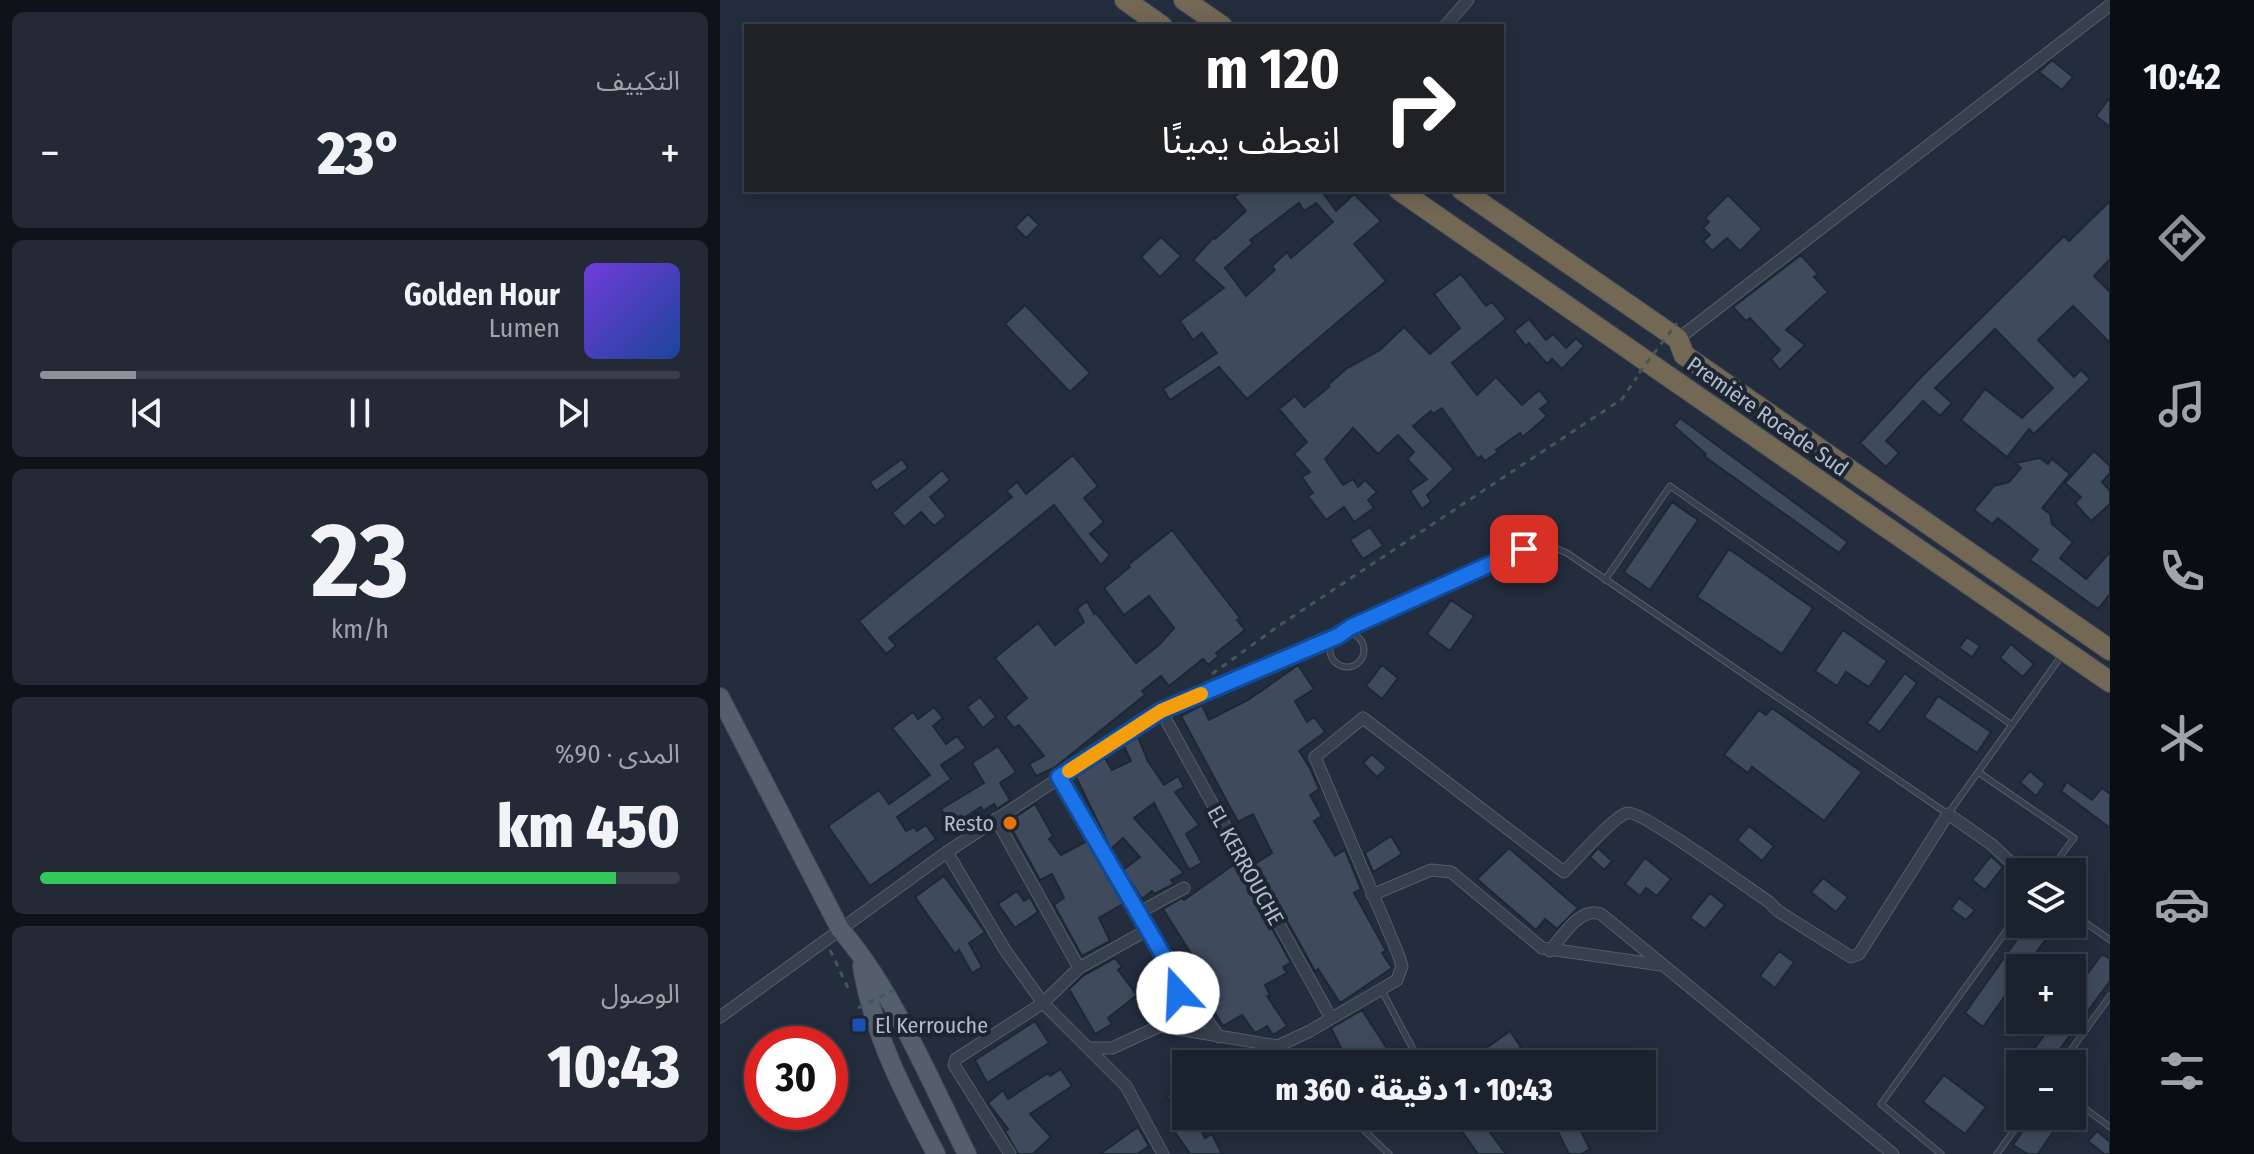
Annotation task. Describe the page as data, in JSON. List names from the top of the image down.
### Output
{
  "streets": {
    "highway": ["Première Rocade Sud"],
    "street": ["EL KERROUCHE"]
  },
  "places": {
    "other": ["Resto"],
    "transit": ["El Kerrouche"]
  },
  "page": {
    "tabs": "10:42",
    "tile": [
      "التكييف",
      ["23", "km/h"],
      ["المدى · 90%", "450 km"],
      ["الوصول", "10:43"]
    ],
    "turn": ["120 m", "انعطف يمينًا"],
    "heat": ["−", "23°", "+"],
    "song": ["Golden Hour", "Lumen"],
    "map_buttons": ["+", "−"],
    "limit": "30",
    "trip": "10:43 · 1 دقيقة · 360 m"
  }
}
